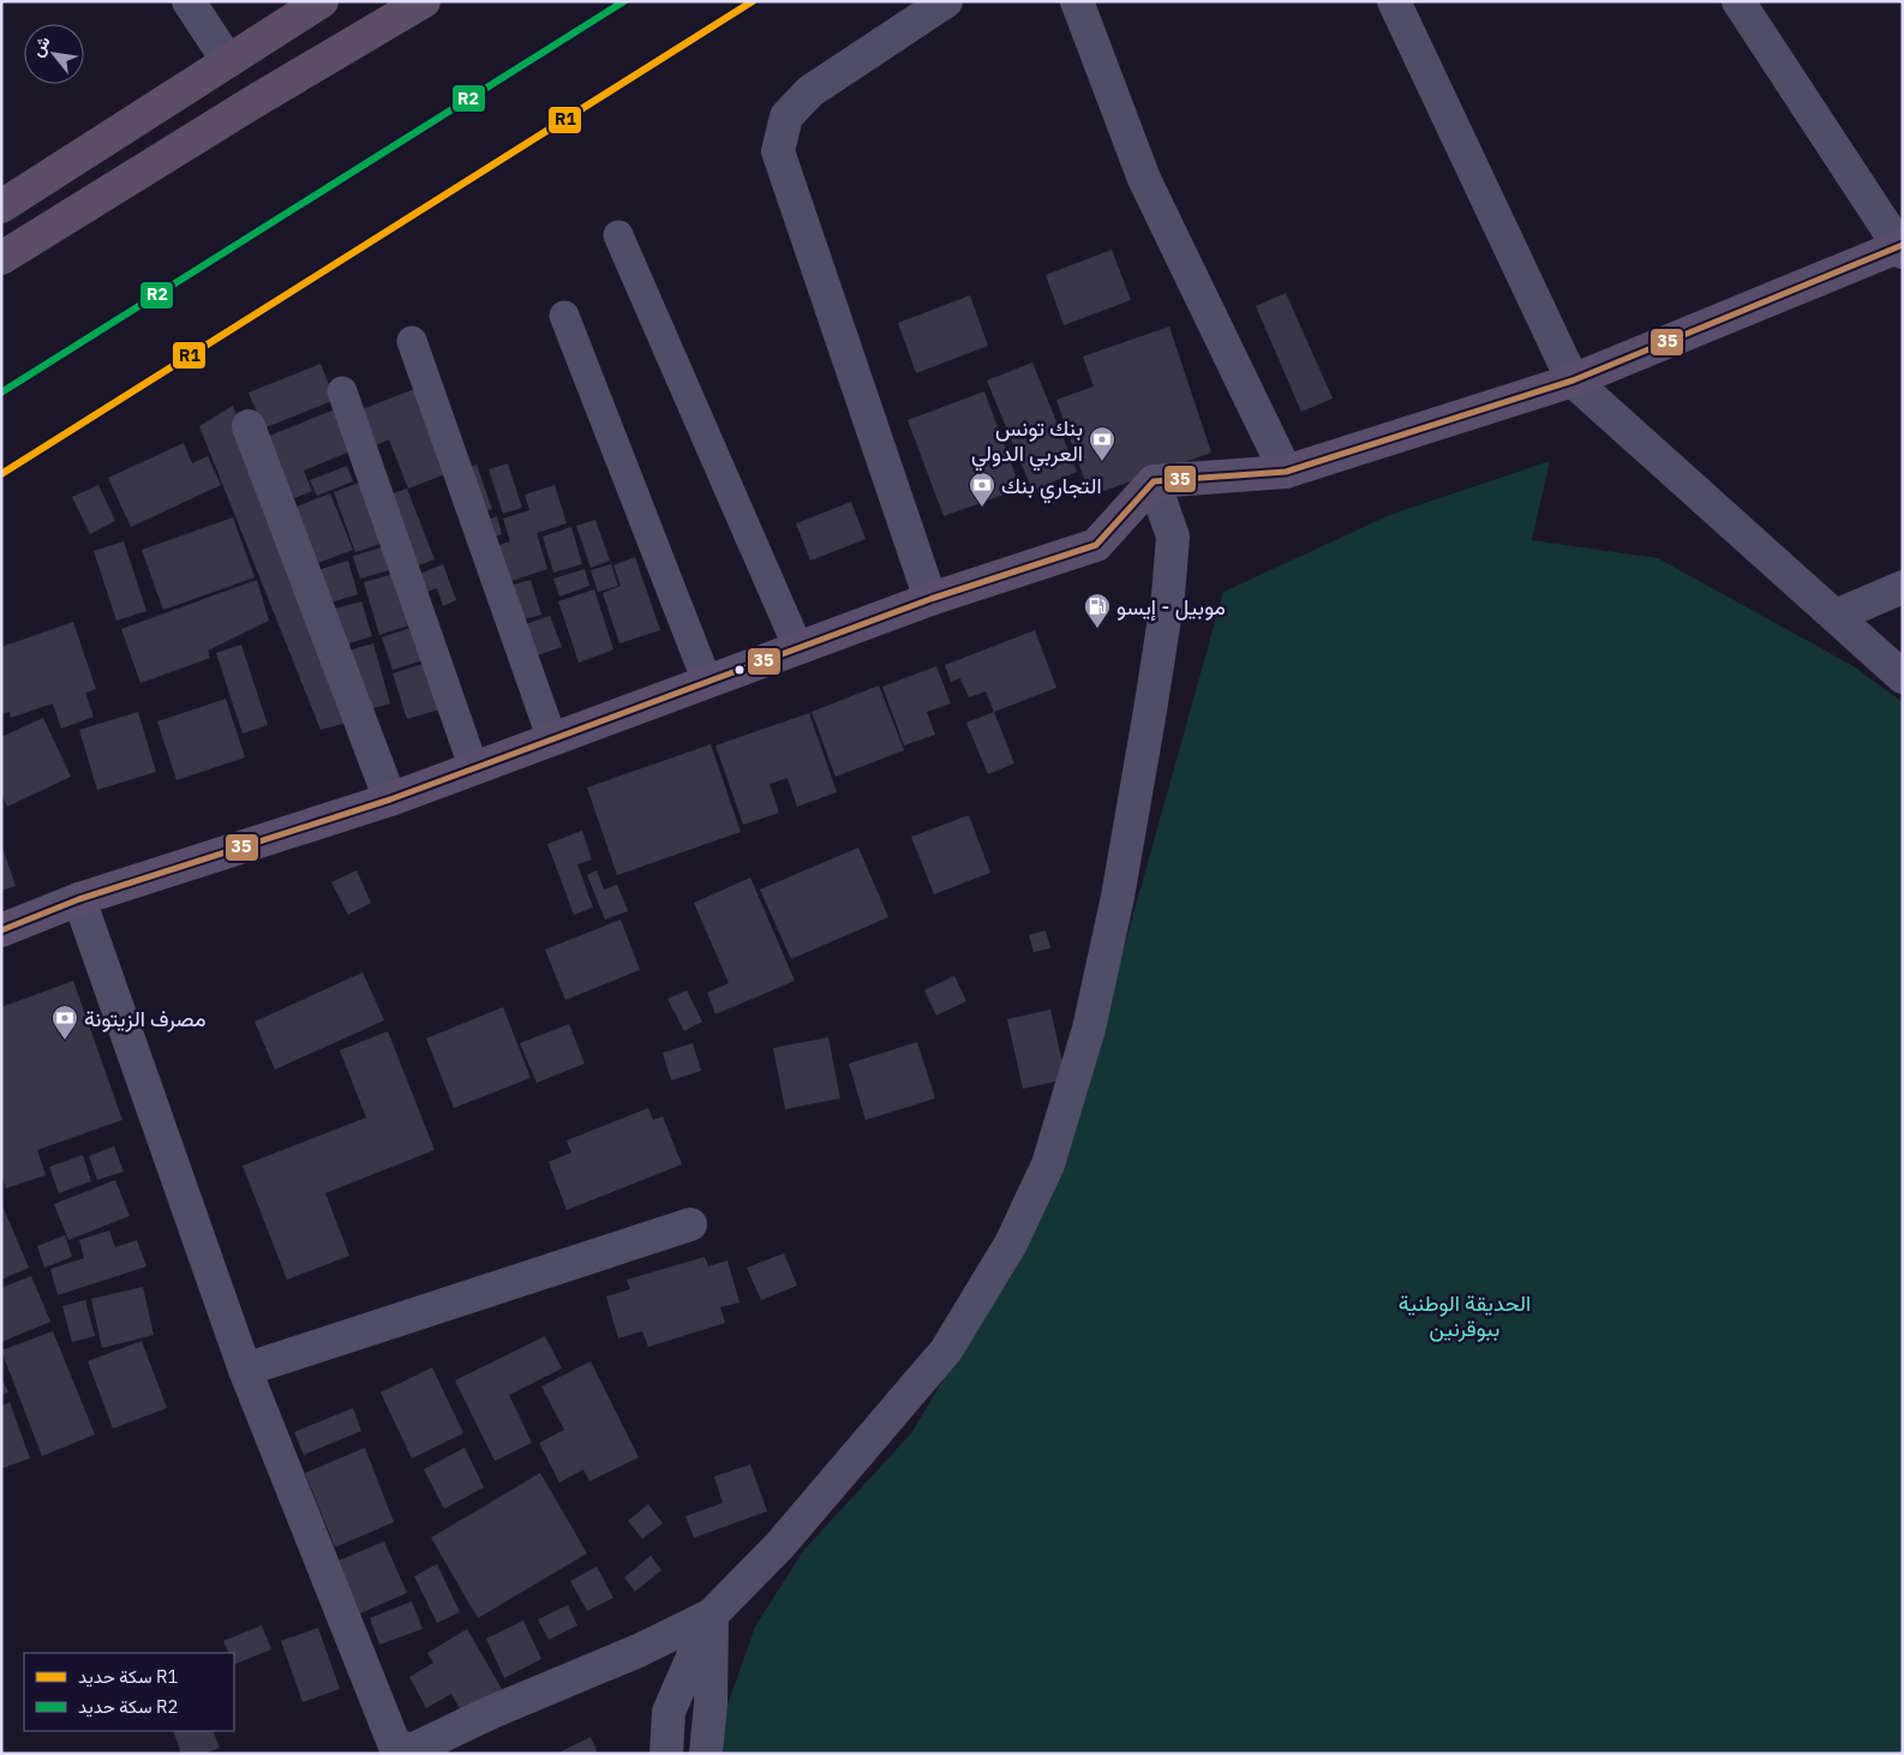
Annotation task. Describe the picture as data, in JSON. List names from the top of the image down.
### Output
{
  "parks": ["الحديقة الوطنية ببوقرنين"],
  "places": {
    "bank": ["بنك تونس العربي الدولي", "التجاري بنك", "مصرف الزيتونة"],
    "fuel station": ["موبيل - إيسو"]
  },
  "lines": ["rail line R1", "rail line R2", "transit line 35"],
  "legend": ["سكة حديد R1", "سكة حديد R2"],
  "north": "top left"
}
